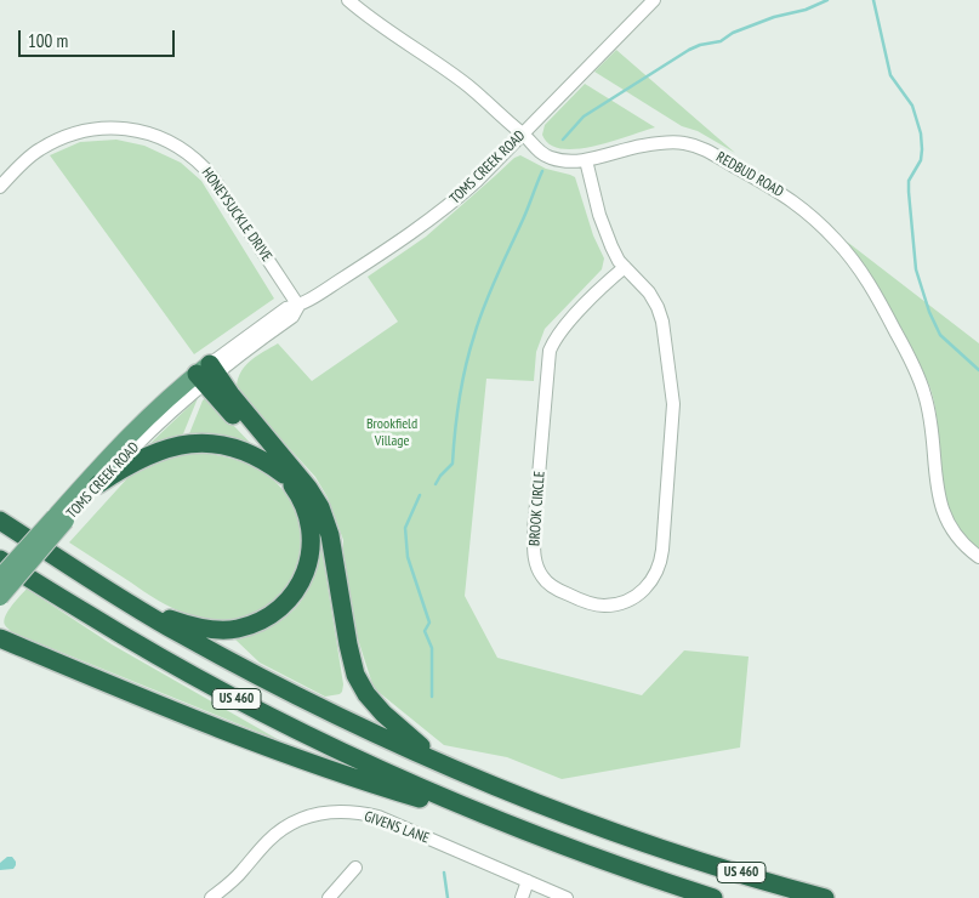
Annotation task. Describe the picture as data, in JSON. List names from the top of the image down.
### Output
{
  "streets": {
    "highway": ["US 460"],
    "main road": ["TOMS CREEK ROAD"],
    "street": [
      "REDBUD ROAD",
      "HONEYSUCKLE DRIVE",
      "BROOK CIRCLE",
      "GIVENS LANE"
    ]
  },
  "crossings": [
    ["TOMS CREEK ROAD", "REDBUD ROAD"],
    ["TOMS CREEK ROAD", "HONEYSUCKLE DRIVE"],
    ["REDBUD ROAD", "BROOK CIRCLE"]
  ],
  "parks": ["Brookfield Village"],
  "scale_bar": "100 m"
}
